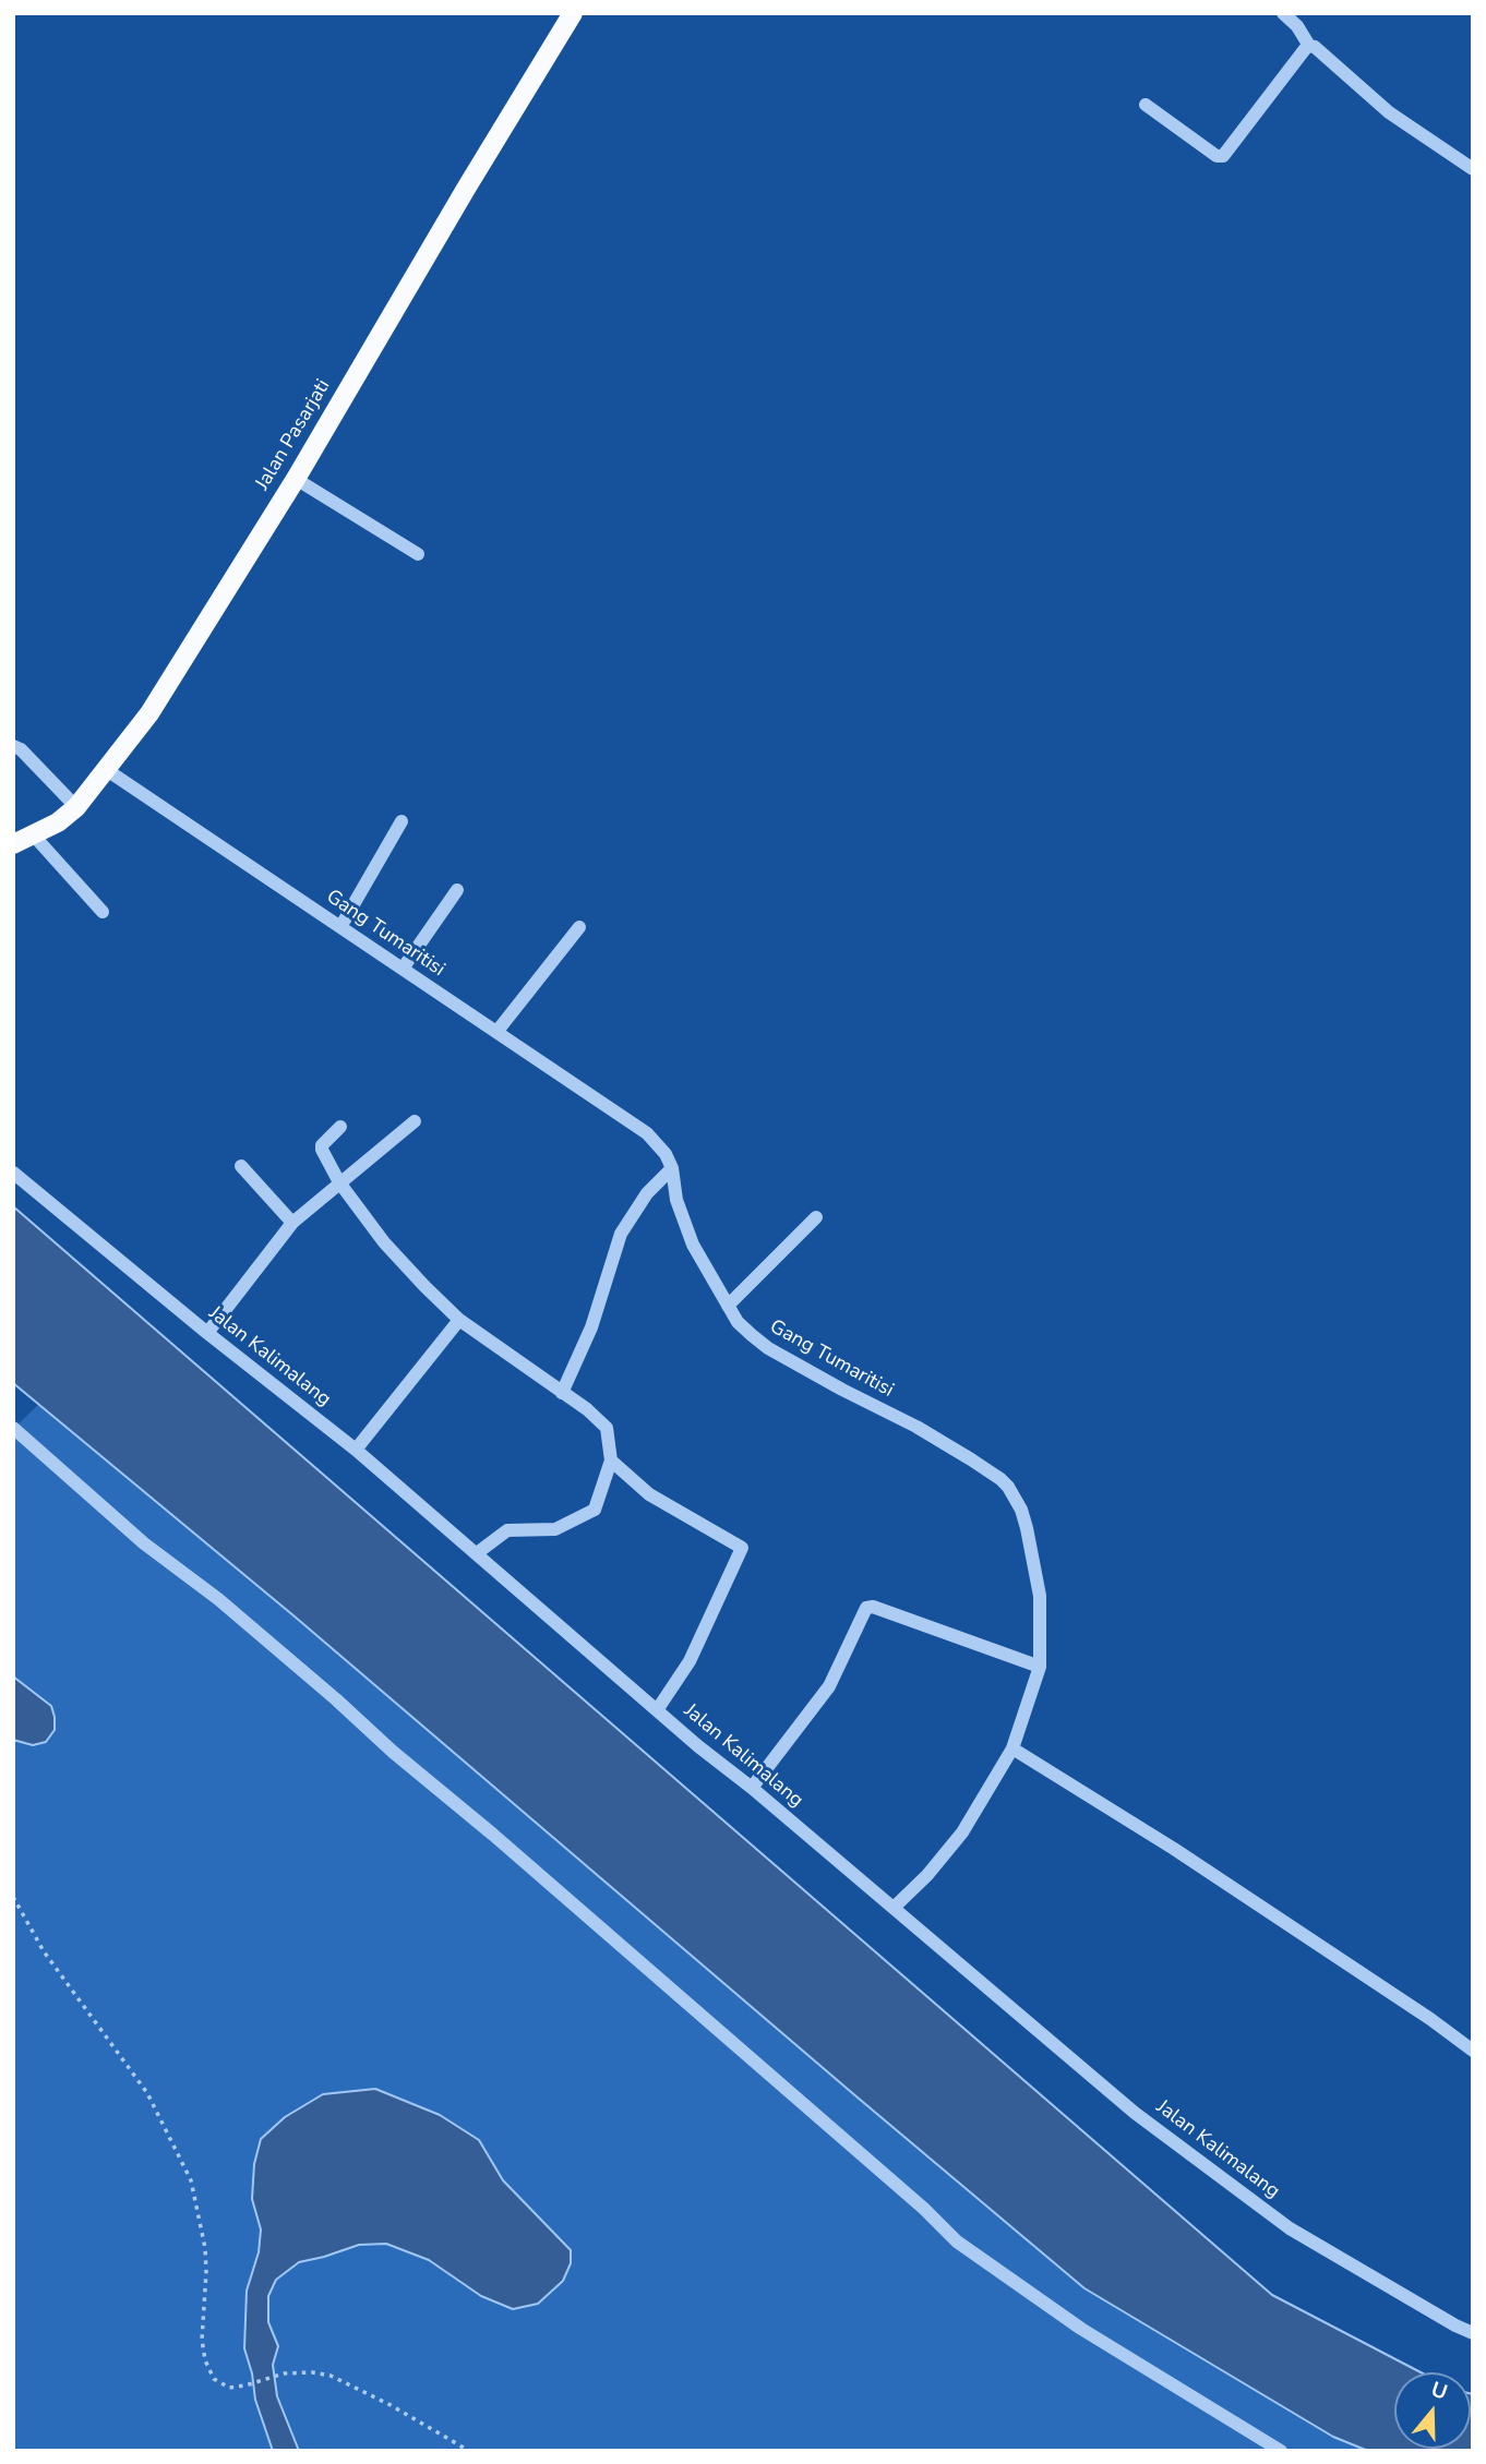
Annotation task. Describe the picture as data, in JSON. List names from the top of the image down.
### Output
{
  "streets": {
    "main road": ["Jalan Pasarjati"],
    "street": ["Gang Tumaritisi", "Jalan Kalimalang"]
  },
  "crossings": [
    ["Jalan Pasarjati", "Gang Tumaritisi"],
    ["Gang Tumaritisi", "Jalan Kalimalang"]
  ],
  "north": "top"
}
